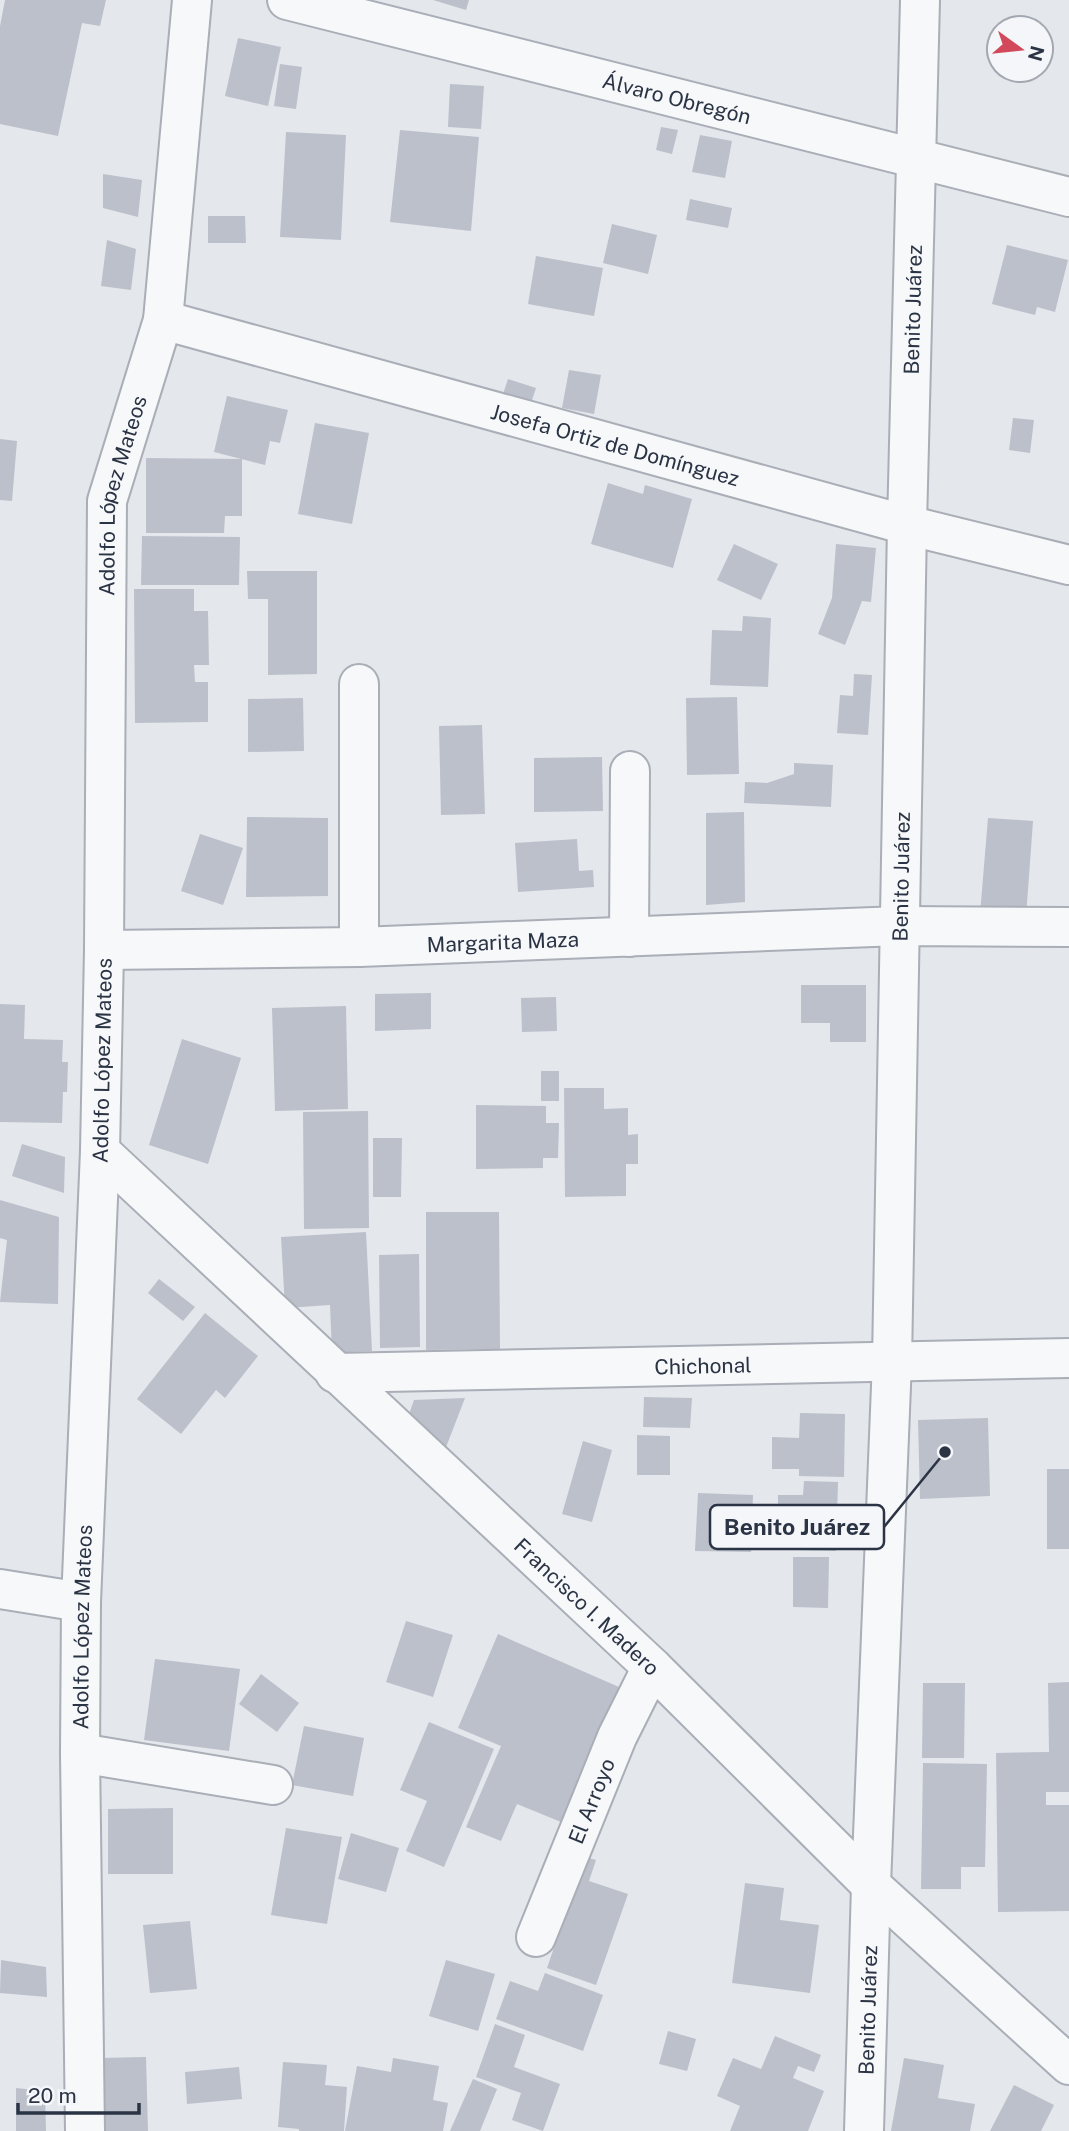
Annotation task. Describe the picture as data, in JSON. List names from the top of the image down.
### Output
{
  "streets": {
    "street": [
      "Álvaro Obregón",
      "Benito Juárez",
      "Josefa Ortiz de Domínguez",
      "Adolfo López Mateos",
      "Margarita Maza",
      "Chichonal",
      "Francisco I. Madero",
      "El Arroyo"
    ]
  },
  "crossings": [
    ["Álvaro Obregón", "Benito Juárez"],
    ["Benito Juárez", "Josefa Ortiz de Domínguez"],
    ["Benito Juárez", "Margarita Maza"],
    ["Benito Juárez", "Chichonal"],
    ["Benito Juárez", "Francisco I. Madero"],
    ["Josefa Ortiz de Domínguez", "Adolfo López Mateos"],
    ["Adolfo López Mateos", "Margarita Maza"],
    ["Adolfo López Mateos", "Francisco I. Madero"],
    ["Chichonal", "Francisco I. Madero"],
    ["Francisco I. Madero", "El Arroyo"]
  ],
  "places": ["Benito Juárez"],
  "scale_bar": "20 m",
  "north": "right"
}
